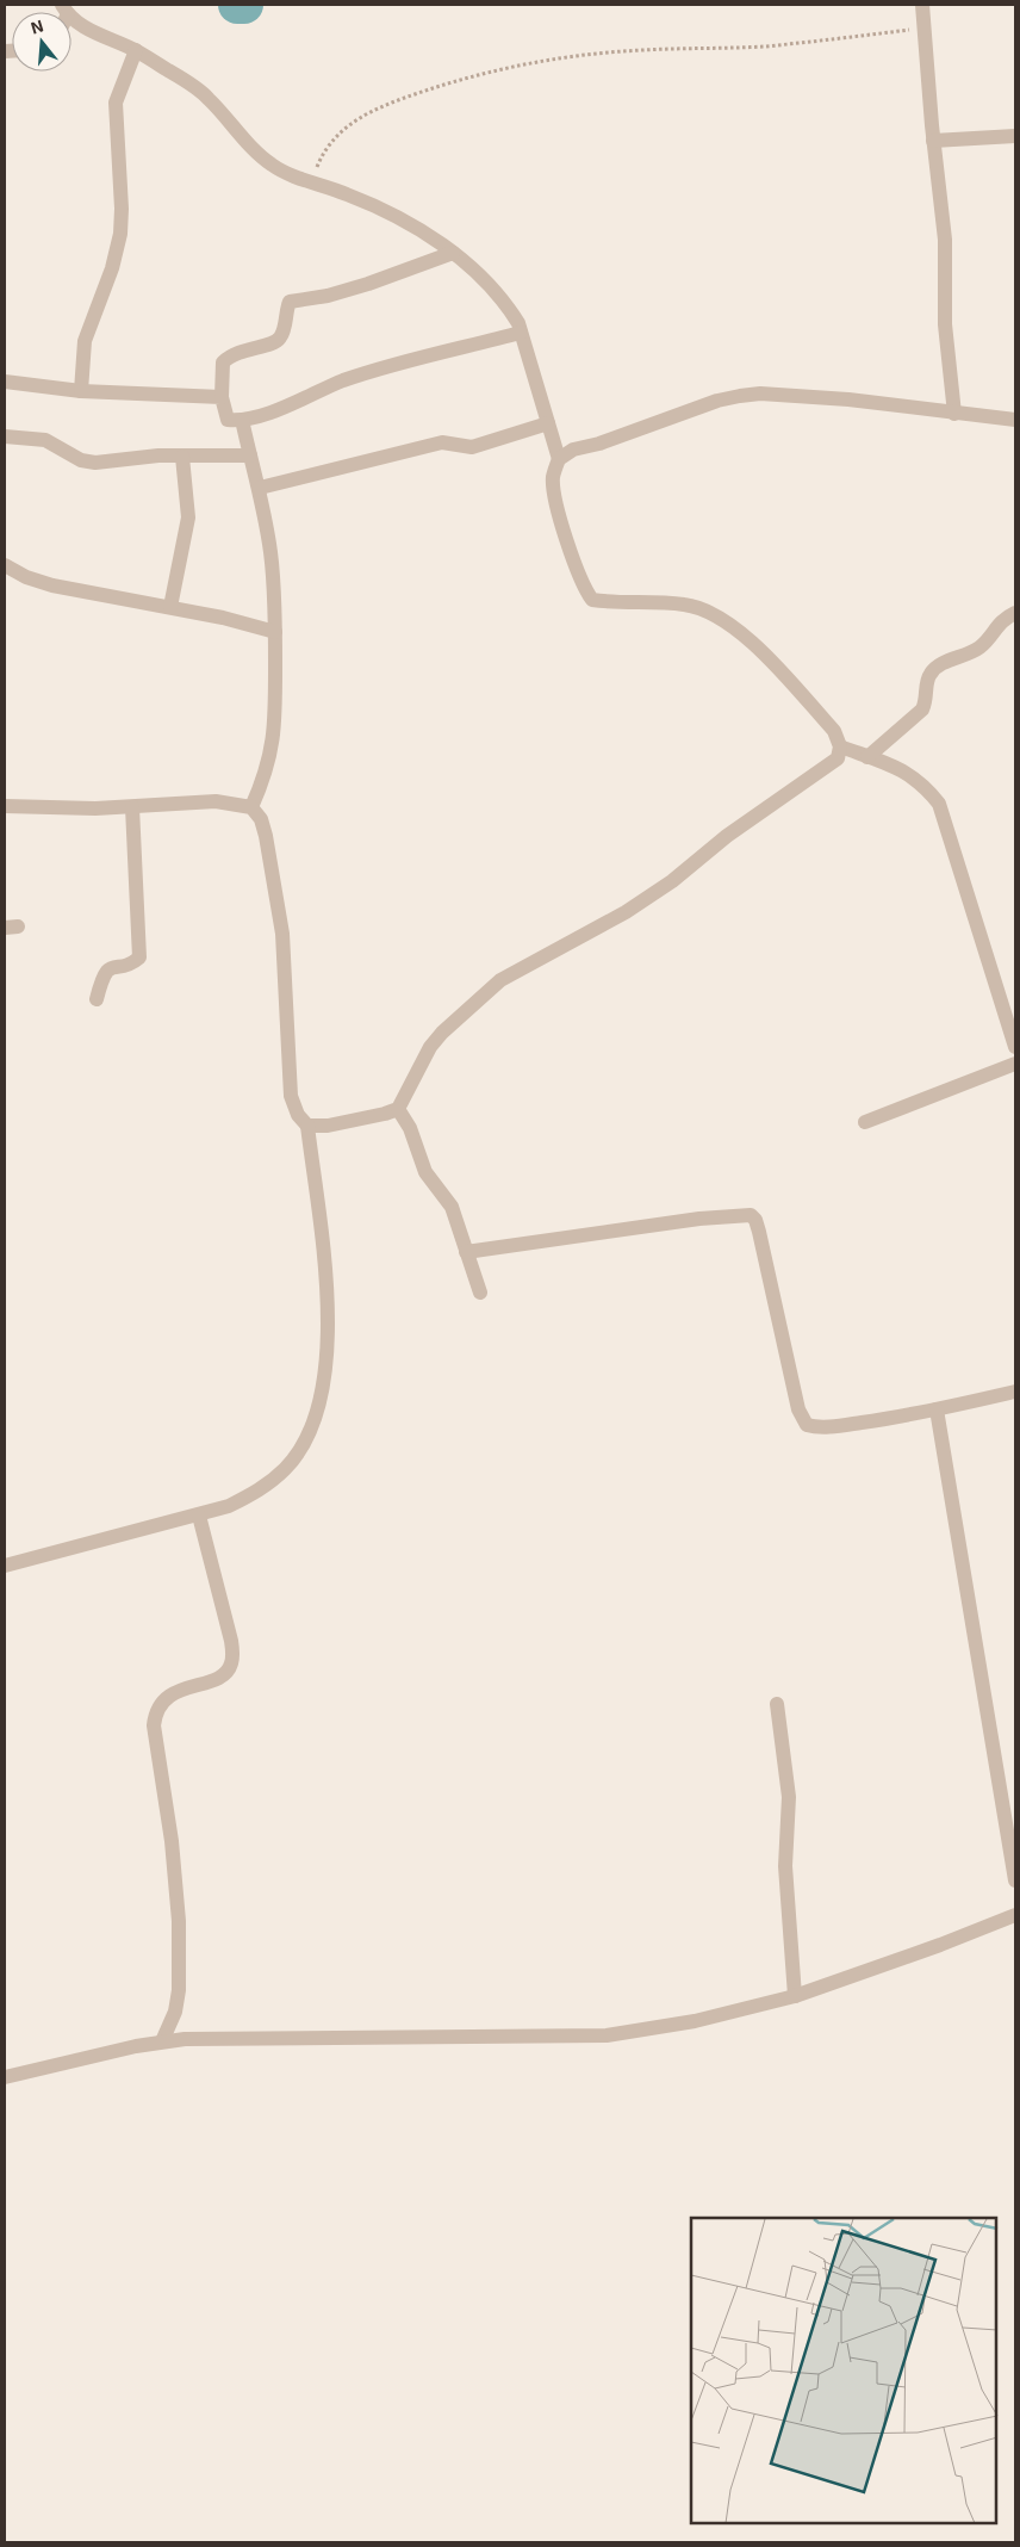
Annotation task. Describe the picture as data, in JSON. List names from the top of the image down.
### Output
{
  "north": "top"
}
